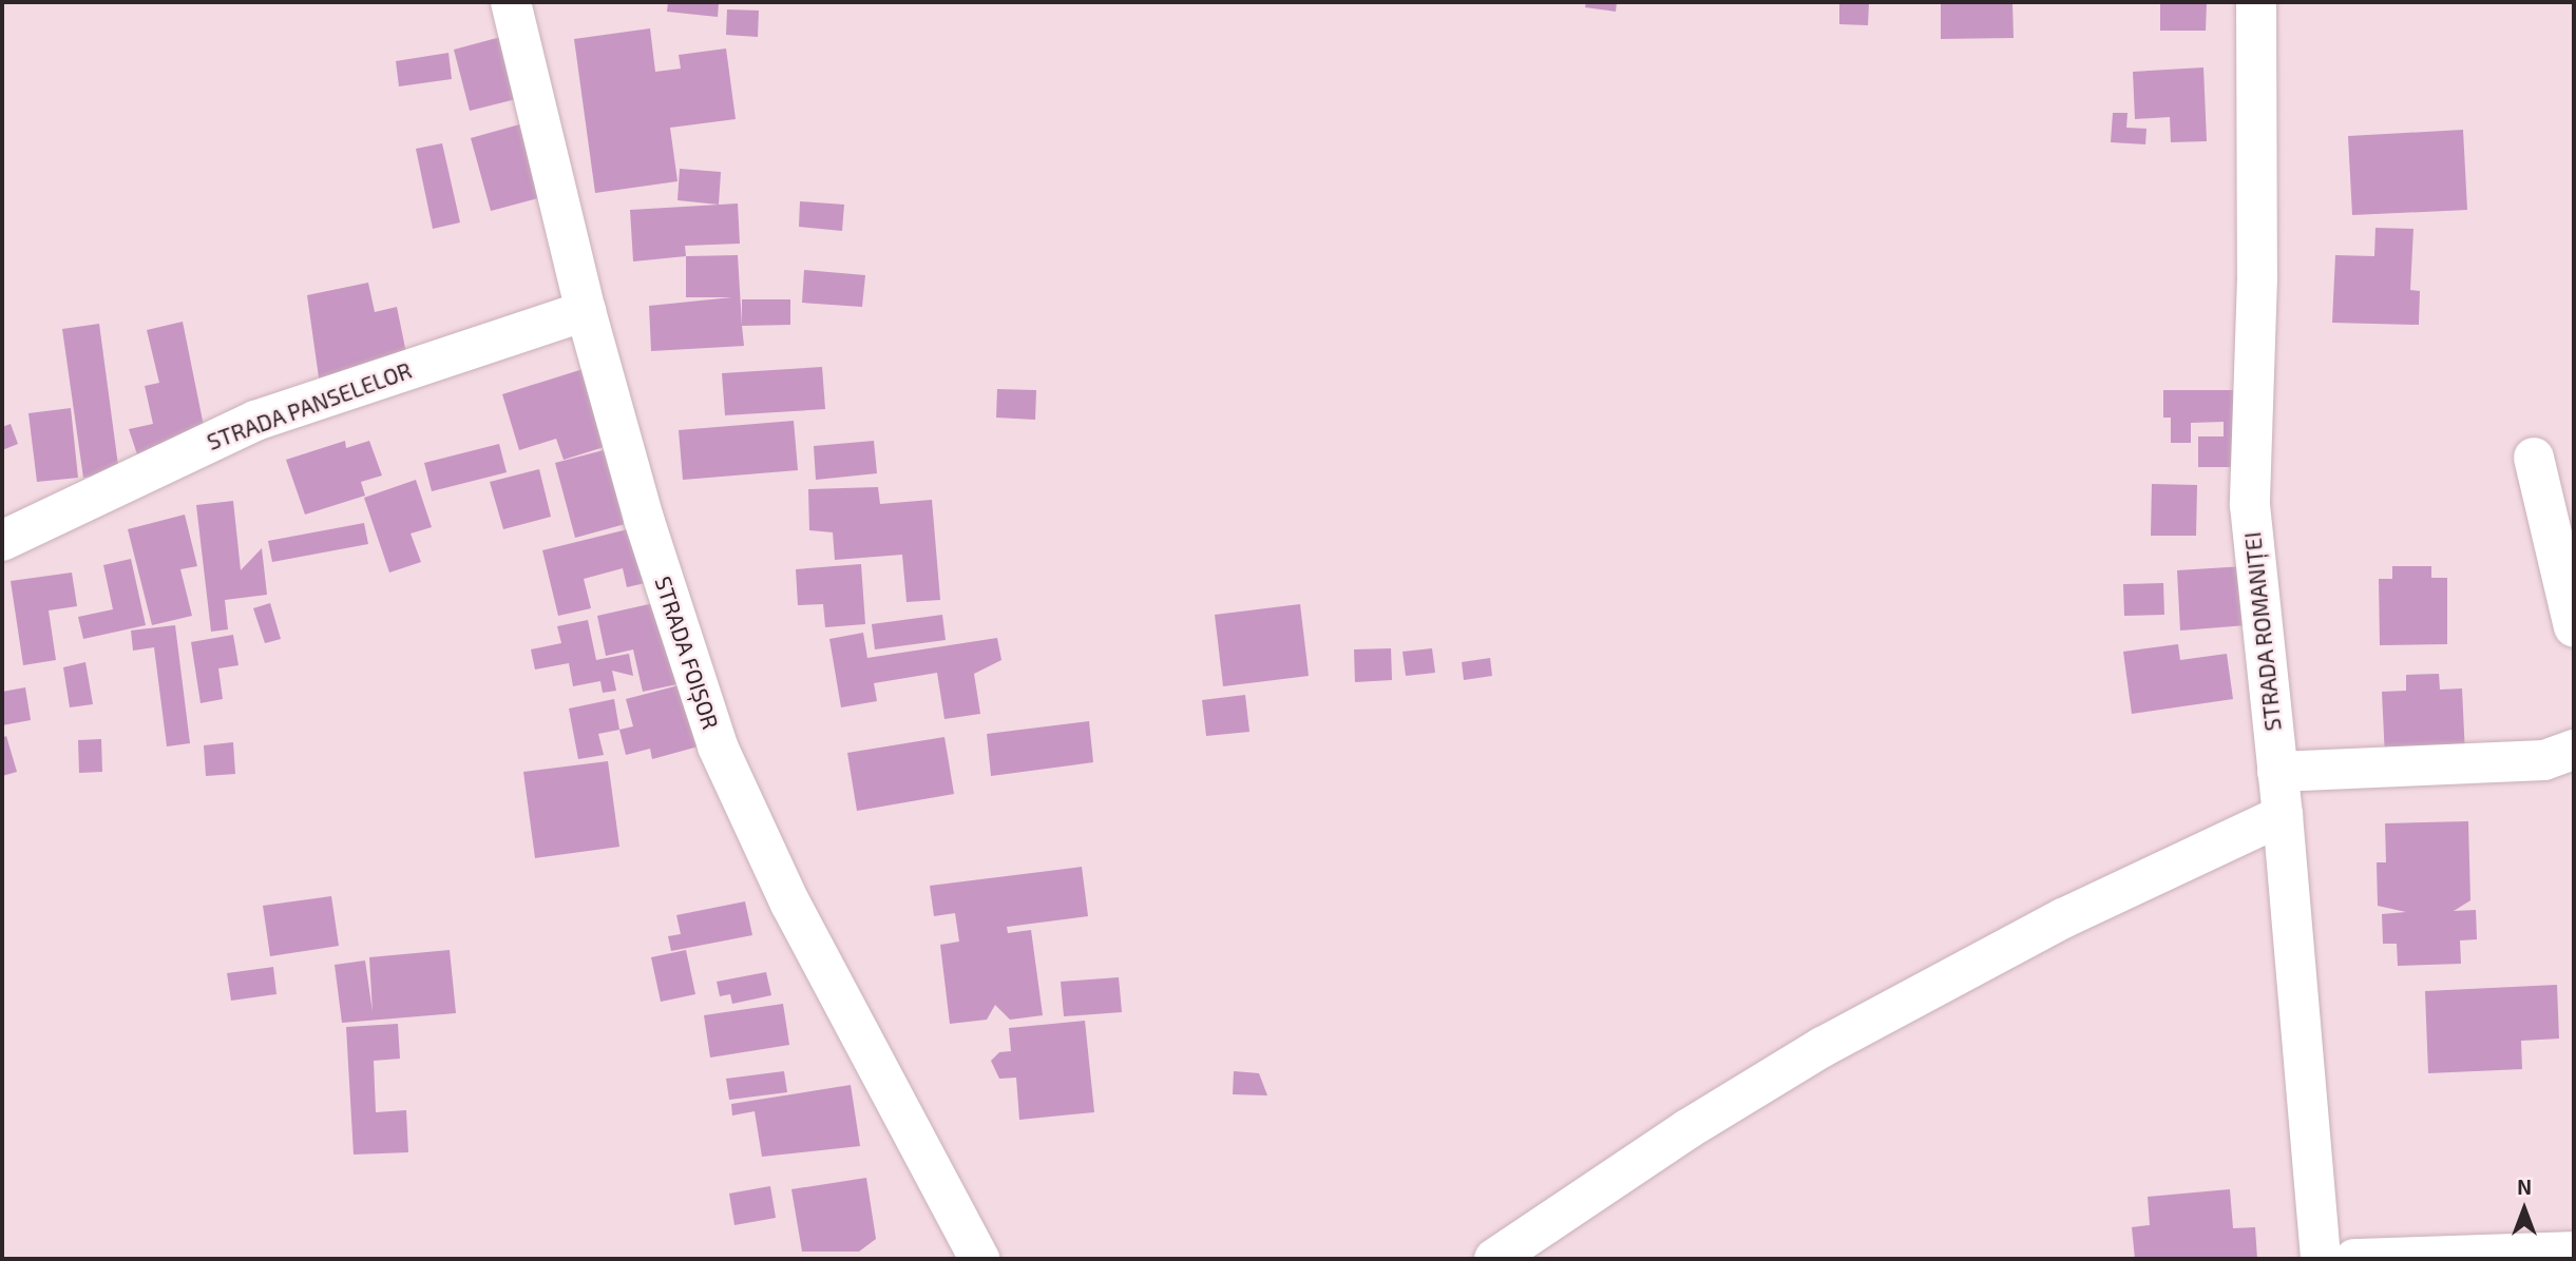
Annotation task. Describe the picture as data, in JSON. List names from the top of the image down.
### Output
{
  "streets": {
    "street": ["STRADA PANSELELOR", "STRADA ROMANIȚEI", "STRADA FOIȘOR"]
  },
  "crossings": [
    ["STRADA PANSELELOR", "STRADA FOIȘOR"]
  ],
  "north": "top"
}
